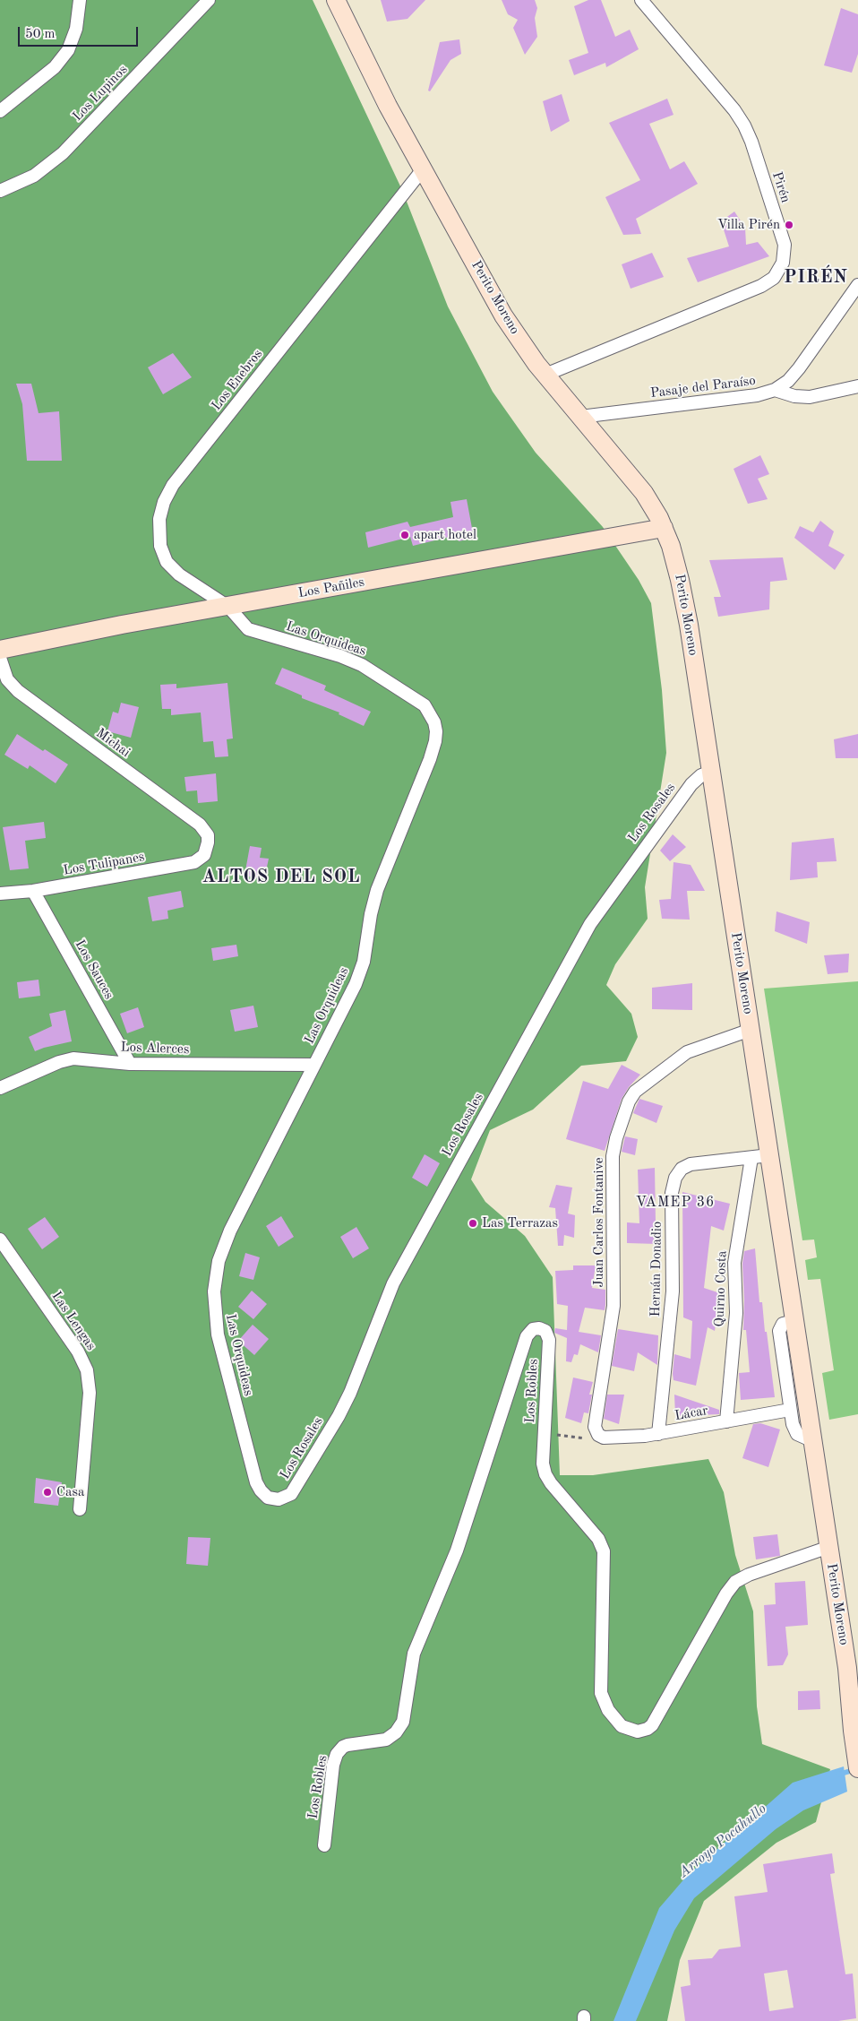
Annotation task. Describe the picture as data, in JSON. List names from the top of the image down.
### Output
{
  "streets": {
    "main road": ["Perito Moreno", "Los Pañiles"],
    "street": [
      "Los Lupinos",
      "Pirén",
      "Los Enebros",
      "Pasaje del Paraíso",
      "Las Orquideas",
      "Michai",
      "Los Rosales",
      "Los Tulipanes",
      "Los Sauces",
      "Los Alerces",
      "Juan Carlos Fontanive",
      "Hernán Donadio",
      "Quirno Costa",
      "Las Lengas",
      "Los Robles",
      "Lácar"
    ]
  },
  "crossings": [
    ["Pirén", "Perito Moreno"],
    ["Perito Moreno", "Los Enebros"],
    ["Perito Moreno", "Pasaje del Paraíso"],
    ["Perito Moreno", "Los Pañiles"],
    ["Perito Moreno", "Los Rosales"],
    ["Perito Moreno", "Juan Carlos Fontanive"],
    ["Perito Moreno", "Hernán Donadio"],
    ["Perito Moreno", "Los Robles"],
    ["Los Enebros", "Los Pañiles"],
    ["Los Enebros", "Las Orquideas"],
    ["Los Pañiles", "Las Orquideas"],
    ["Las Orquideas", "Los Rosales"],
    ["Las Orquideas", "Los Alerces"],
    ["Michai", "Los Tulipanes"],
    ["Los Tulipanes", "Los Sauces"],
    ["Los Sauces", "Los Alerces"],
    ["Juan Carlos Fontanive", "Lácar"],
    ["Hernán Donadio", "Quirno Costa"],
    ["Hernán Donadio", "Lácar"],
    ["Quirno Costa", "Lácar"]
  ],
  "districts": ["PIRÉN", "ALTOS DEL SOL", "VAMEP 36"],
  "water": ["Arroyo Pocahullo"],
  "places": [
    "Villa Pirén",
    "apart hotel",
    "Las Terrazas",
    "Casa"
  ],
  "scale_bar": "50 m"
}
